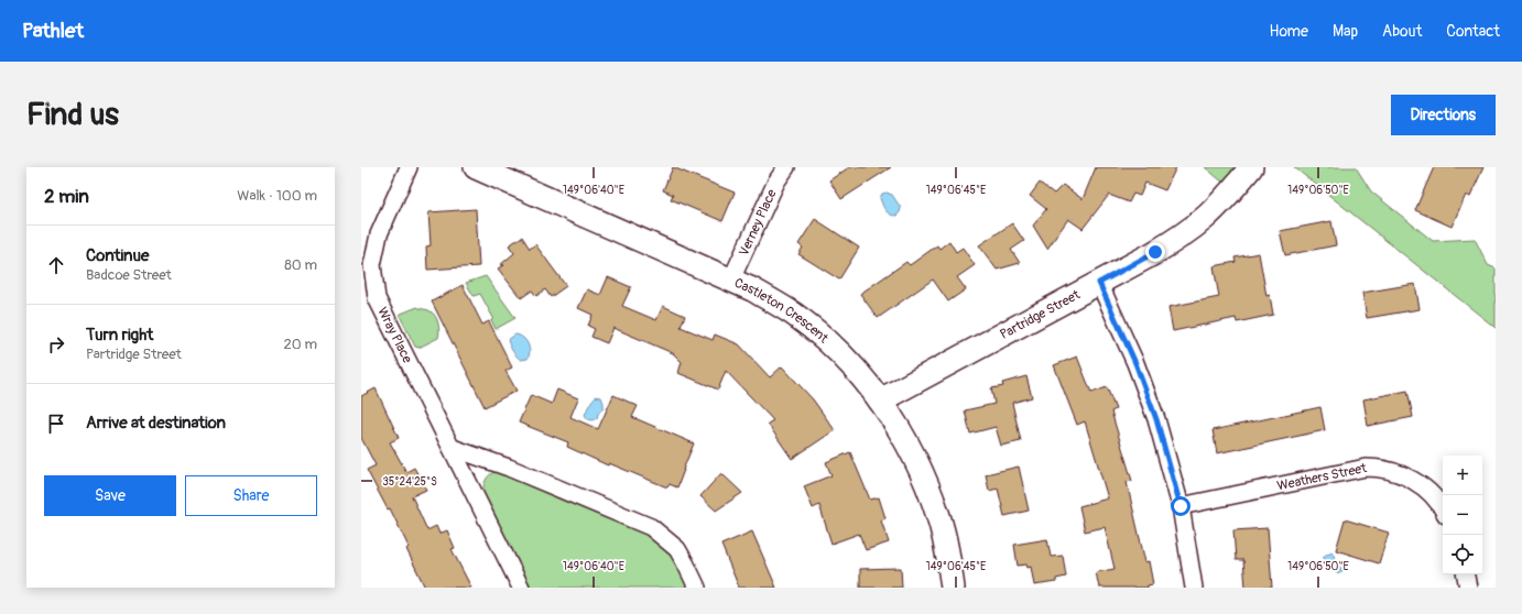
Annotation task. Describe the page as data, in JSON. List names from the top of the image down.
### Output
{
  "streets": {
    "street": [
      "Verney Place",
      "Castleton Crescent",
      "Partridge Street",
      "Wray Place",
      "Weathers Street"
    ]
  },
  "crossings": [
    ["Verney Place", "Castleton Crescent"],
    ["Castleton Crescent", "Partridge Street"]
  ],
  "page": {
    "header": "Pathlet",
    "nav": [
      "Home",
      "Map",
      "About",
      "Contact"
    ],
    "buttons": [
      "Directions",
      ["Save", "Share"]
    ],
    "title": "Find us",
    "heading": ["2 min", "Walk · 100 m"],
    "list": [
      ["Continue", "Badcoe Street", "80 m"],
      ["Turn right", "Partridge Street", "20 m"],
      "Arrive at destination"
    ],
    "map_buttons": ["+", "−"]
  },
  "coordinates": [
    "149°06'40\"E",
    "149°06'45\"E",
    "149°06'50\"E",
    "35°24'25\"S"
  ]
}
